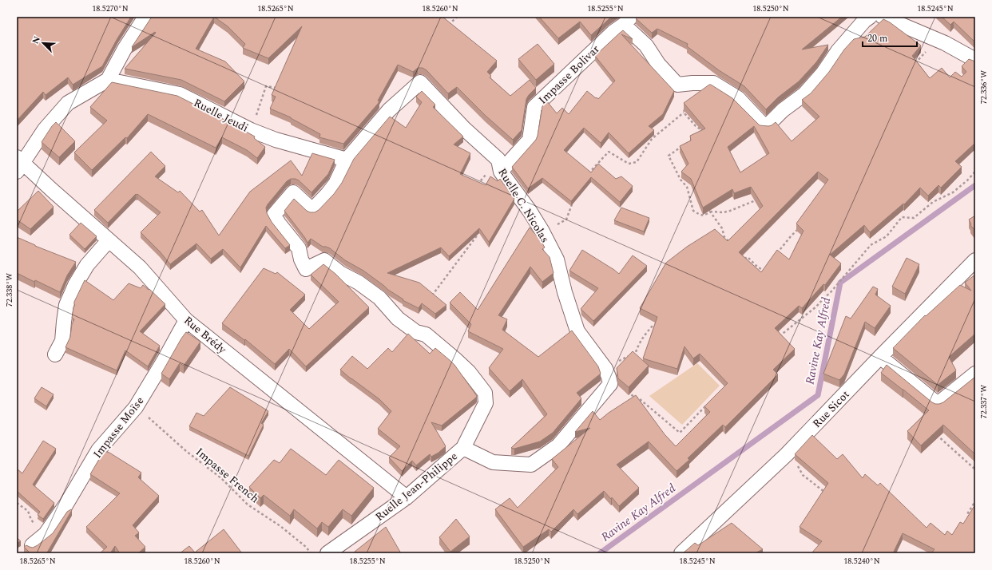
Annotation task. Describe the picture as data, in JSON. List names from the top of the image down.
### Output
{
  "streets": {
    "street": [
      "Impasse Bolivar",
      "Ruelle Jeudi",
      "Ruelle C. Nicolas",
      "Rue Brédy",
      "Rue Sicot",
      "Impasse Moïse",
      "Ruelle Jean-Philippe"
    ],
    "path": ["Impasse French"]
  },
  "crossings": [
    ["Impasse Bolivar", "Ruelle C. Nicolas"],
    ["Ruelle Jeudi", "Ruelle C. Nicolas"],
    ["Ruelle C. Nicolas", "Ruelle Jean-Philippe"],
    ["Rue Brédy", "Impasse Moïse"],
    ["Rue Brédy", "Ruelle Jean-Philippe"],
    ["Impasse Moïse", "Impasse French"]
  ],
  "water": ["Ravine Kay Alfred"],
  "scale_bar": "20 m",
  "north": "top left",
  "coordinates": [
    "18.5270°N",
    "18.5265°N",
    "18.5260°N",
    "18.5255°N",
    "18.5250°N",
    "18.5245°N",
    "72.336°W",
    "72.338°W",
    "72.337°W",
    "18.5240°N"
  ]
}
